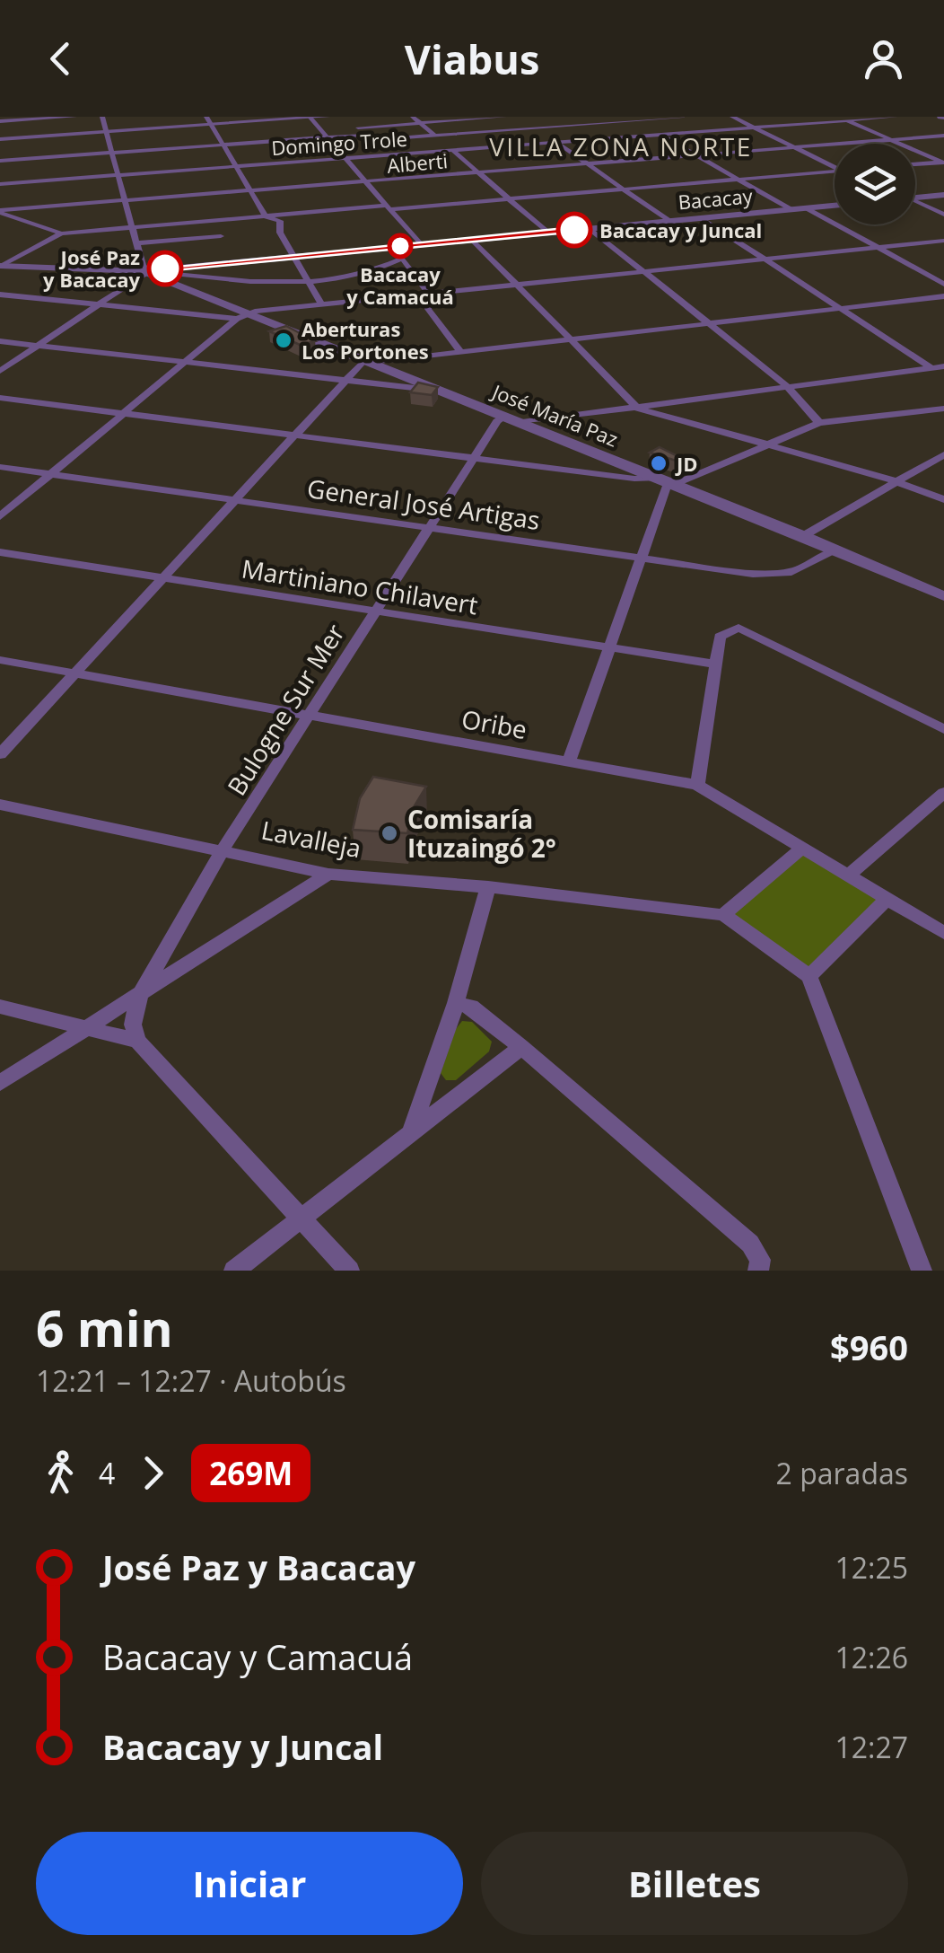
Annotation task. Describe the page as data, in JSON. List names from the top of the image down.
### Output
{
  "streets": {
    "street": [
      "Domingo Trole",
      "Alberti",
      "Bacacay",
      "José María Paz",
      "General José Artigas",
      "Martiniano Chilavert",
      "Bulogne Sur Mer",
      "Oribe",
      "Lavalleja"
    ]
  },
  "crossings": [
    ["Bacacay", "José María Paz"],
    ["José María Paz", "General José Artigas"],
    ["José María Paz", "Bulogne Sur Mer"],
    ["General José Artigas", "Bulogne Sur Mer"],
    ["Martiniano Chilavert", "Bulogne Sur Mer"],
    ["Bulogne Sur Mer", "Oribe"],
    ["Bulogne Sur Mer", "Lavalleja"]
  ],
  "districts": ["VILLA ZONA NORTE"],
  "places": [
    "Bacacay y Juncal",
    "Bacacay y Camacuá",
    "José Paz y Bacacay",
    "Aberturas Los Portones",
    "JD",
    "Comisaría Ituzaingó 2°"
  ],
  "lines": ["bus line 269M"],
  "page": {
    "header": "Viabus",
    "heading": ["6 min", "12:21 – 12:27 · Autobús", "$960"],
    "legs": ["4", "269M", "2 paradas"],
    "list": [
      {
        "name": "José Paz y Bacacay",
        "value": "12:25"
      },
      {
        "name": "Bacacay y Camacuá",
        "value": "12:26"
      },
      {
        "name": "Bacacay y Juncal",
        "value": "12:27"
      }
    ],
    "buttons": ["Iniciar", "Billetes"]
  }
}
